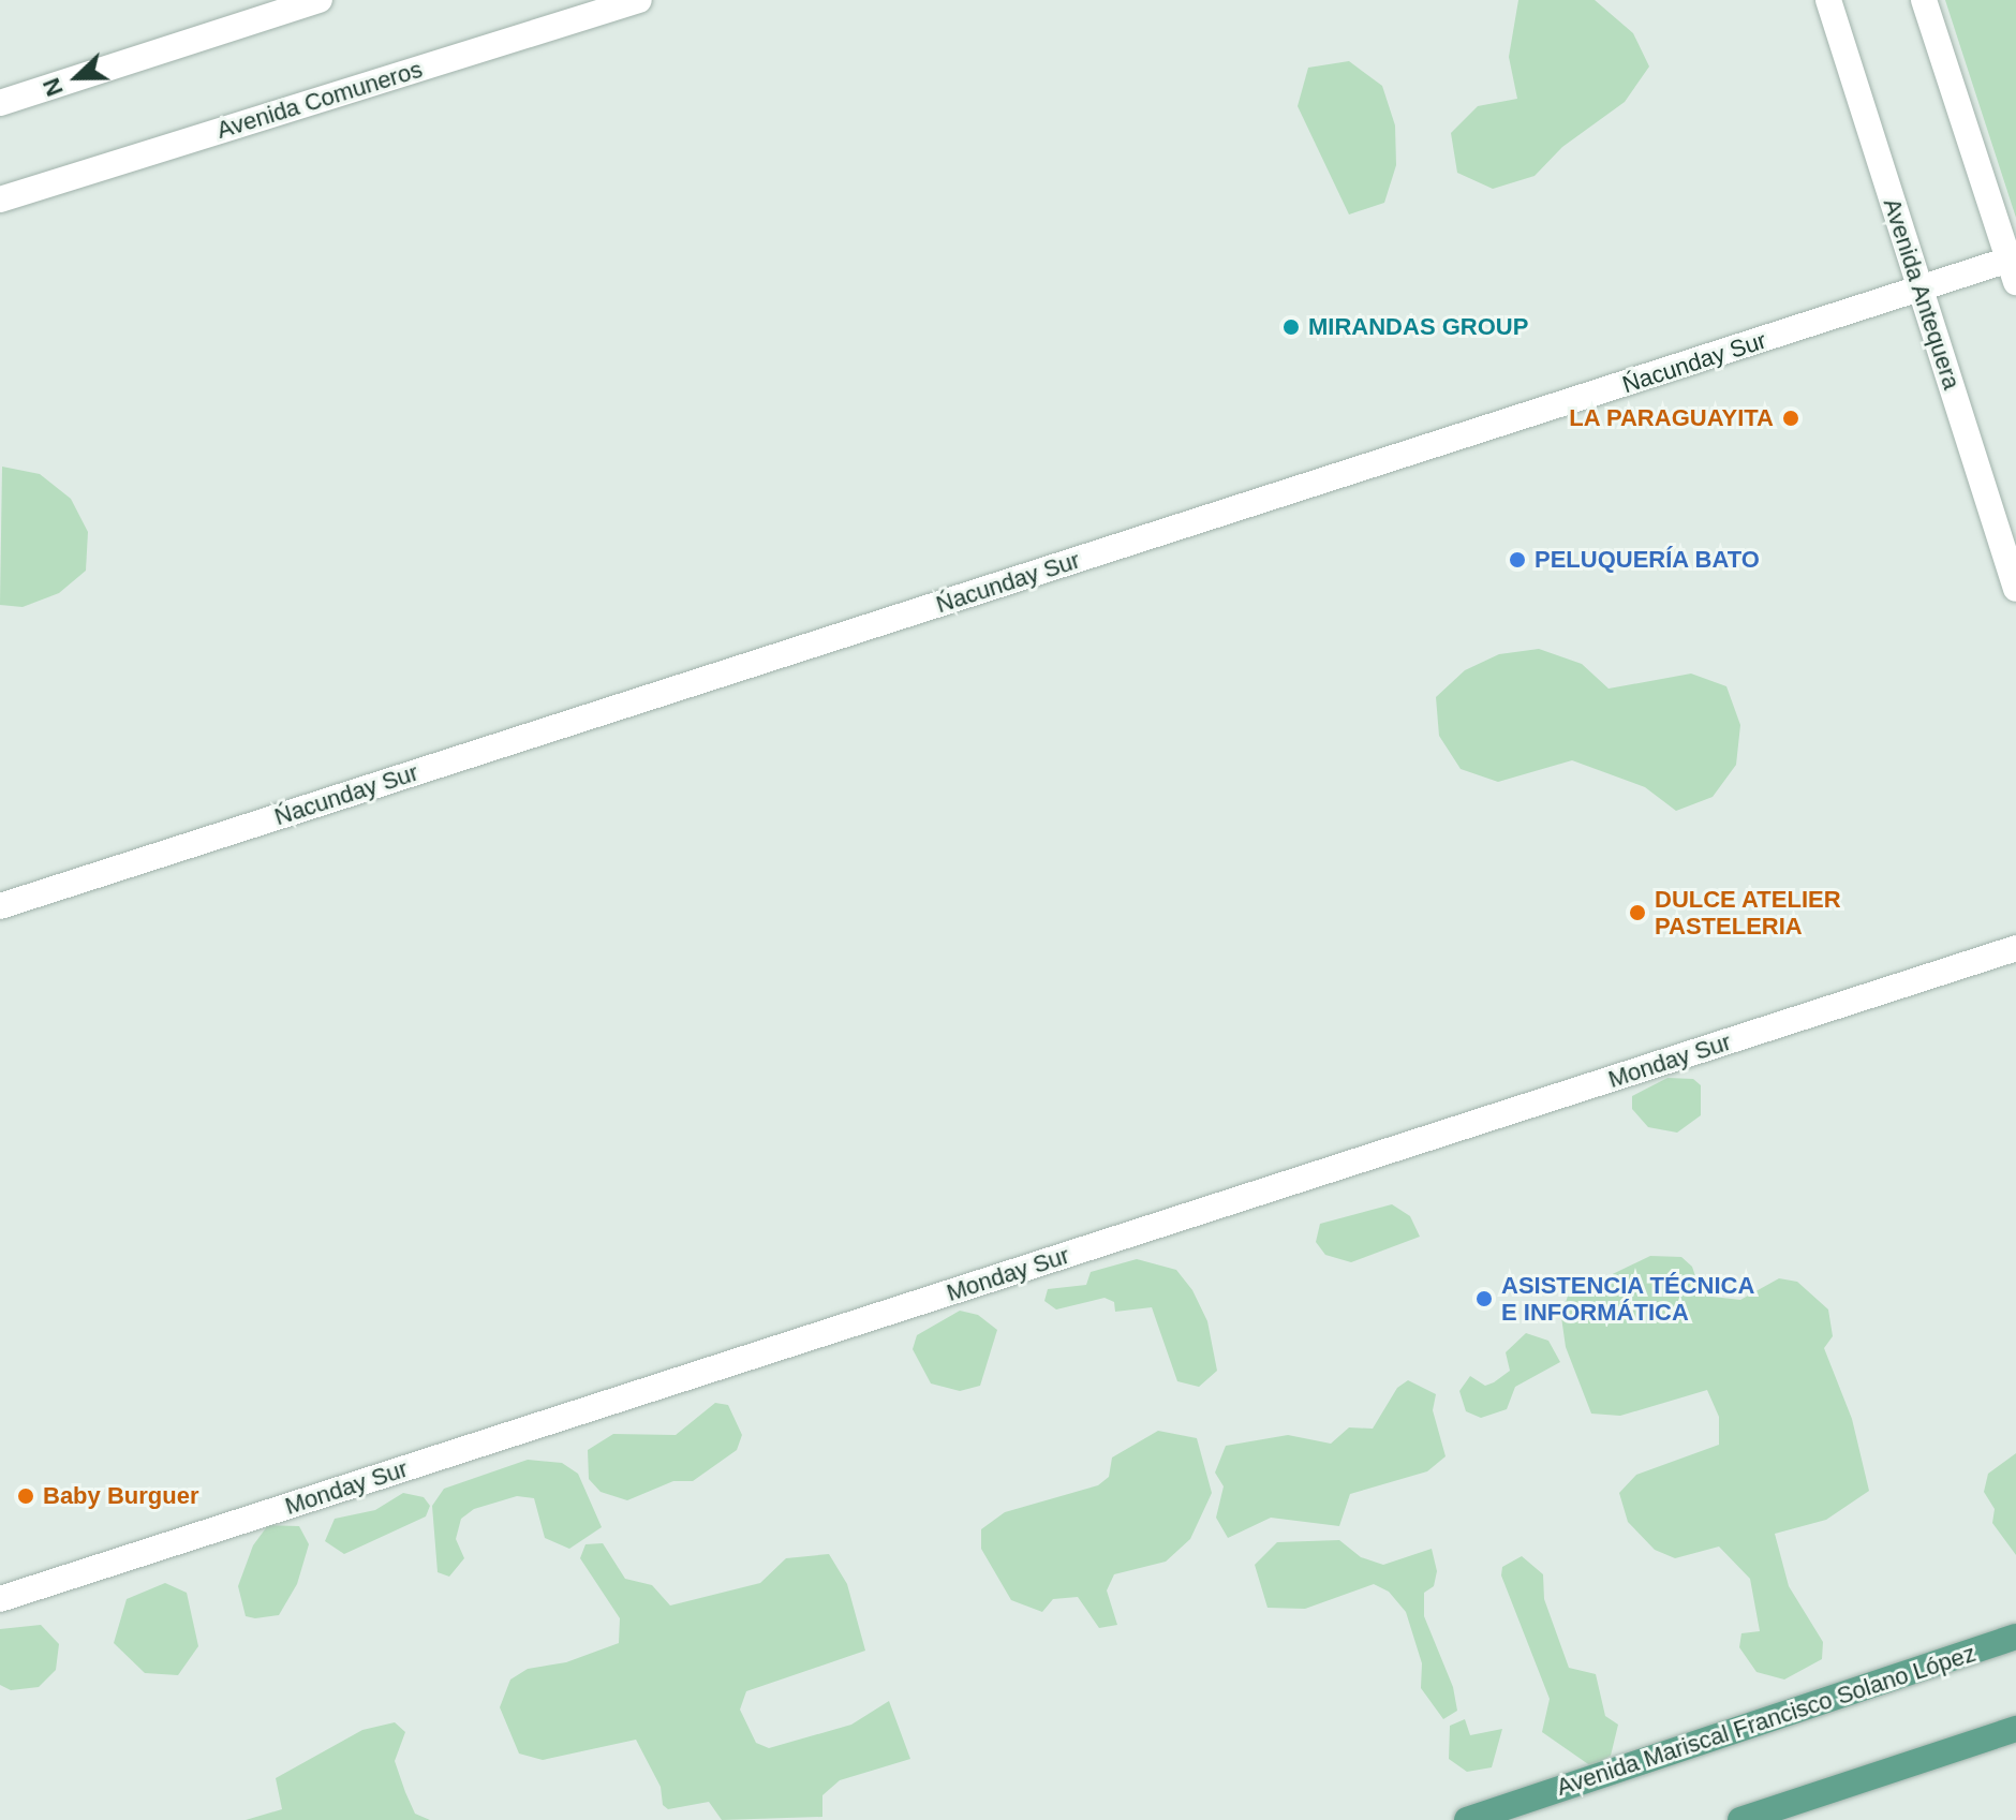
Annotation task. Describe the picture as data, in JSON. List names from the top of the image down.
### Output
{
  "streets": {
    "main road": ["Avenida Mariscal Francisco Solano López"],
    "street": [
      "Avenida Comuneros",
      "Avenida Antequera",
      "Ńacunday Sur",
      "Monday Sur"
    ]
  },
  "crossings": [
    ["Avenida Antequera", "Ńacunday Sur"]
  ],
  "places": [
    "MIRANDAS GROUP",
    "LA PARAGUAYITA",
    "PELUQUERÍA BATO",
    "DULCE ATELIER PASTELERIA",
    "ASISTENCIA TÉCNICA E INFORMÁTICA",
    "Baby Burguer"
  ],
  "north": "left"
}
